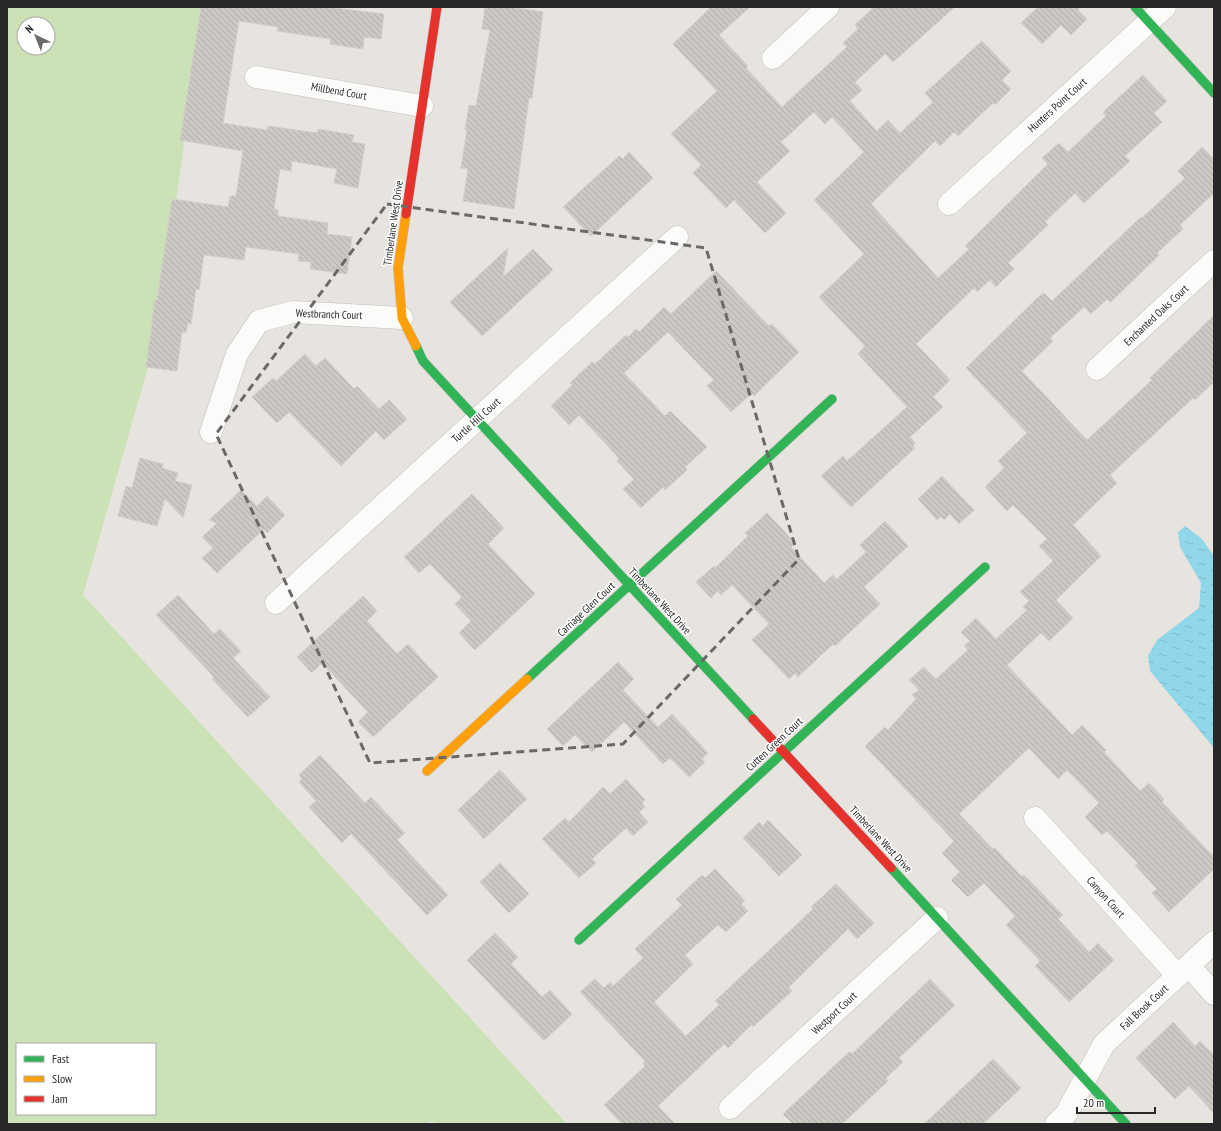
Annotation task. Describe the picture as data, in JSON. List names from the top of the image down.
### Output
{
  "streets": {
    "street": [
      "Millbend Court",
      "Hunters Point Court",
      "Timberlane West Drive",
      "Westbranch Court",
      "Enchanted Oaks Court",
      "Turtle Hill Court",
      "Carriage Glen Court",
      "Cutten Green Court",
      "Canyon Court",
      "Fall Brook Court",
      "Westport Court"
    ]
  },
  "crossings": [
    ["Millbend Court", "Timberlane West Drive"],
    ["Timberlane West Drive", "Westbranch Court"],
    ["Timberlane West Drive", "Turtle Hill Court"],
    ["Timberlane West Drive", "Carriage Glen Court"],
    ["Timberlane West Drive", "Cutten Green Court"],
    ["Timberlane West Drive", "Fall Brook Court"],
    ["Timberlane West Drive", "Westport Court"],
    ["Canyon Court", "Fall Brook Court"]
  ],
  "legend": ["Fast", "Slow", "Jam"],
  "scale_bar": "20 m",
  "north": "top left"
}
